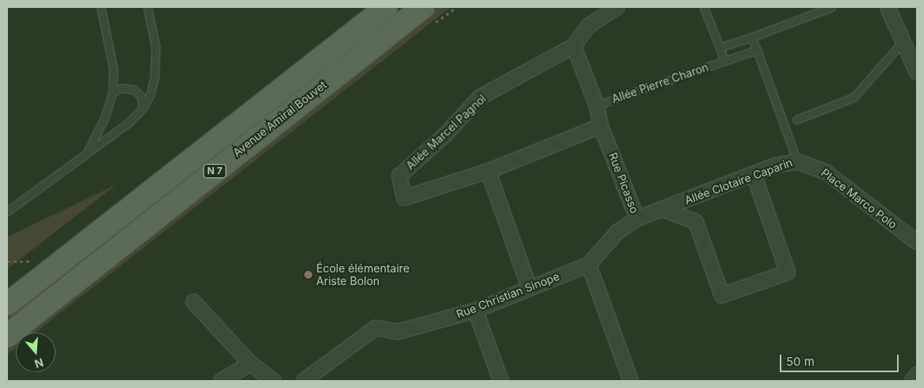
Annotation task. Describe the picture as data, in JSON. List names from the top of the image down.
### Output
{
  "streets": {
    "main road": ["Avenue Amiral Bouvet", "N 7"],
    "street": [
      "Allée Marcel Pagnol",
      "Allée Clotaire Caparin",
      "Rue Picasso",
      "Place Marco Polo",
      "Rue Christian Sinope"
    ],
    "lane": ["Allée Pierre Charon"]
  },
  "crossings": [
    ["Allée Pierre Charon", "Allée Clotaire Caparin"],
    ["Allée Pierre Charon", "Rue Picasso"],
    ["Allée Marcel Pagnol", "Rue Picasso"],
    ["Allée Clotaire Caparin", "Rue Picasso"],
    ["Allée Clotaire Caparin", "Place Marco Polo"],
    ["Rue Picasso", "Rue Christian Sinope"]
  ],
  "places": ["École élémentaire Ariste Bolon"],
  "scale_bar": "50 m",
  "north": "bottom"
}
